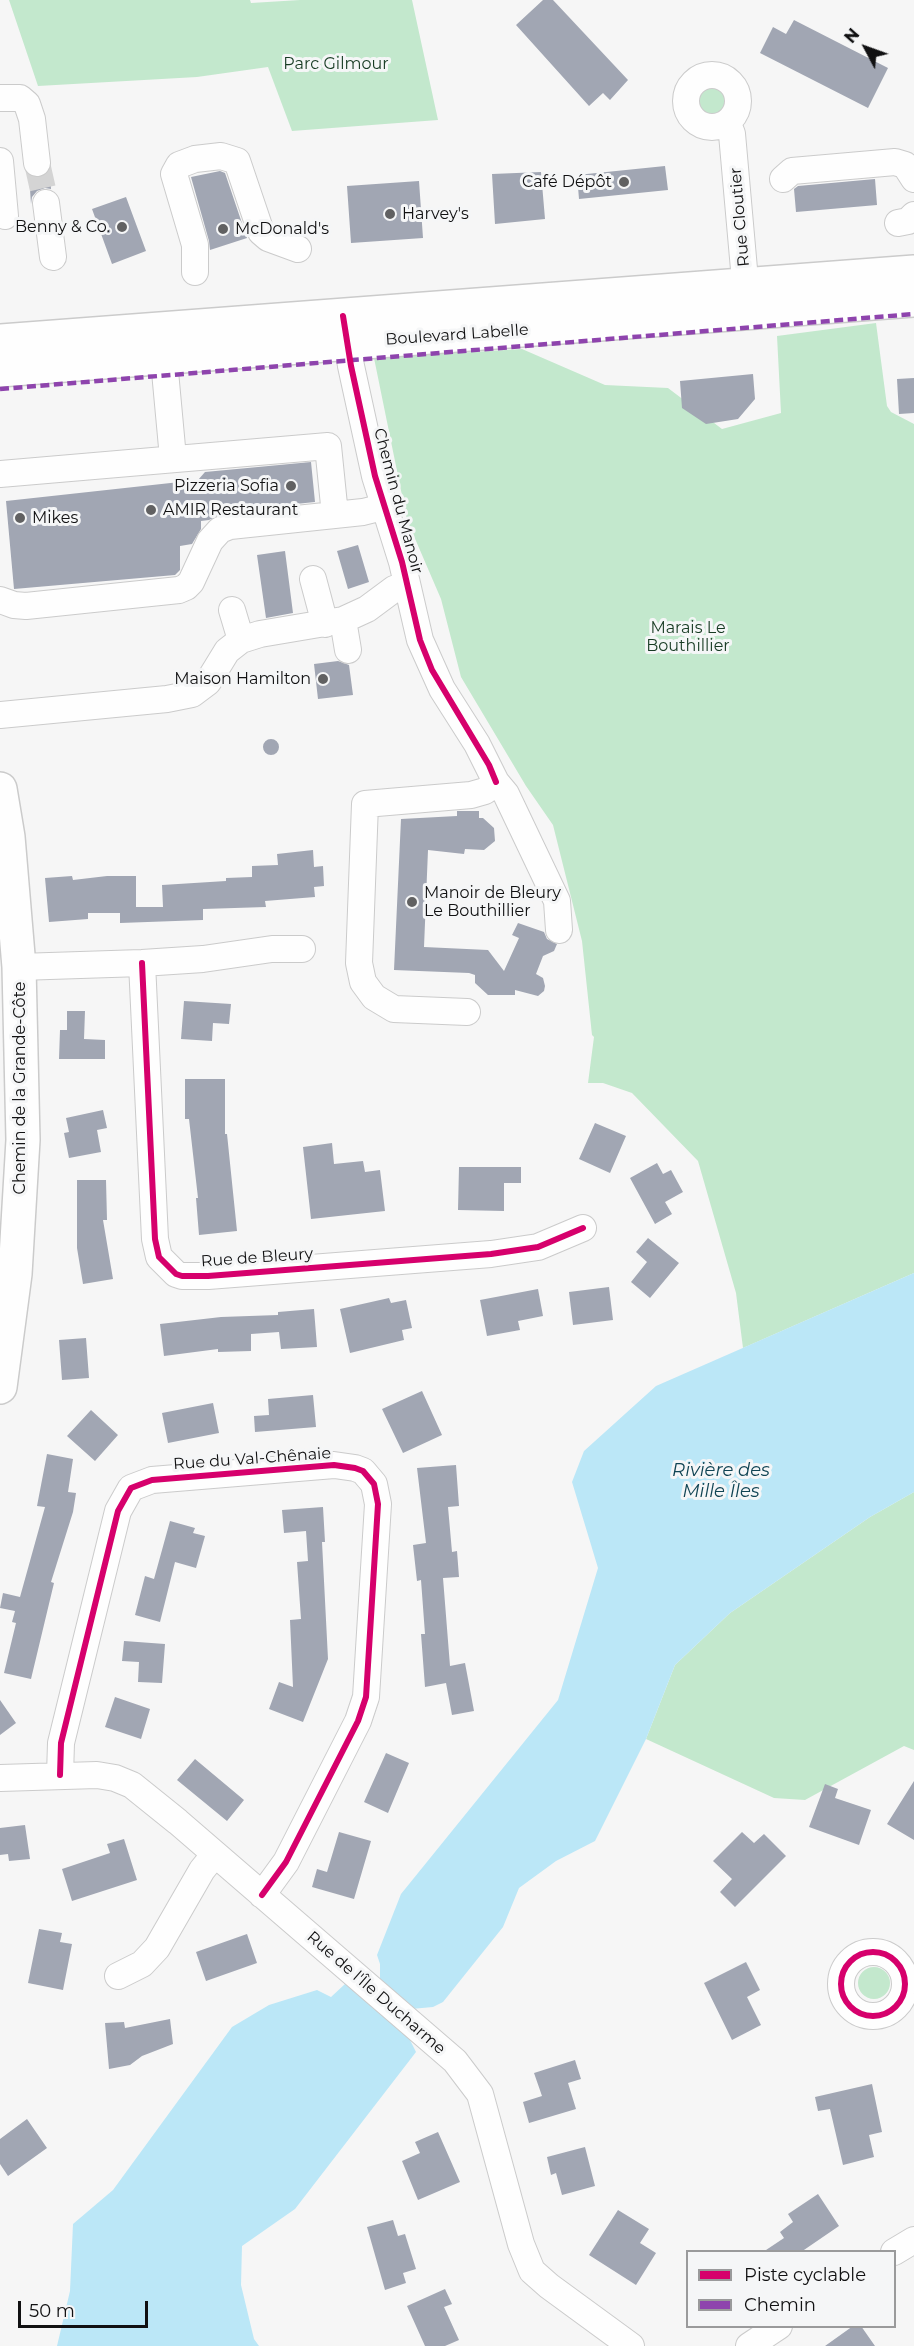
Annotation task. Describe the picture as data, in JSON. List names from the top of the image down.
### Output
{
  "streets": {
    "main road": ["Boulevard Labelle", "Chemin de la Grande-Côte"],
    "street": [
      "Rue Cloutier",
      "Chemin du Manoir",
      "Rue de Bleury",
      "Rue du Val-Chênaie",
      "Rue de l'Île Ducharme"
    ]
  },
  "crossings": [
    ["Rue Cloutier", "Boulevard Labelle"],
    ["Boulevard Labelle", "Chemin du Manoir"],
    ["Rue du Val-Chênaie", "Rue de l'Île Ducharme"]
  ],
  "water": ["Rivière des Mille Îles"],
  "parks": ["Parc Gilmour", "Marais Le Bouthillier"],
  "places": [
    "Café Dépôt",
    "Harvey's",
    "Benny & Co.",
    "McDonald's",
    "Pizzeria Sofia",
    "AMIR Restaurant",
    "Mikes",
    "Maison Hamilton",
    "Manoir de Bleury Le Bouthillier"
  ],
  "legend": ["Piste cyclable", "Chemin"],
  "scale_bar": "50 m",
  "north": "top left"
}
